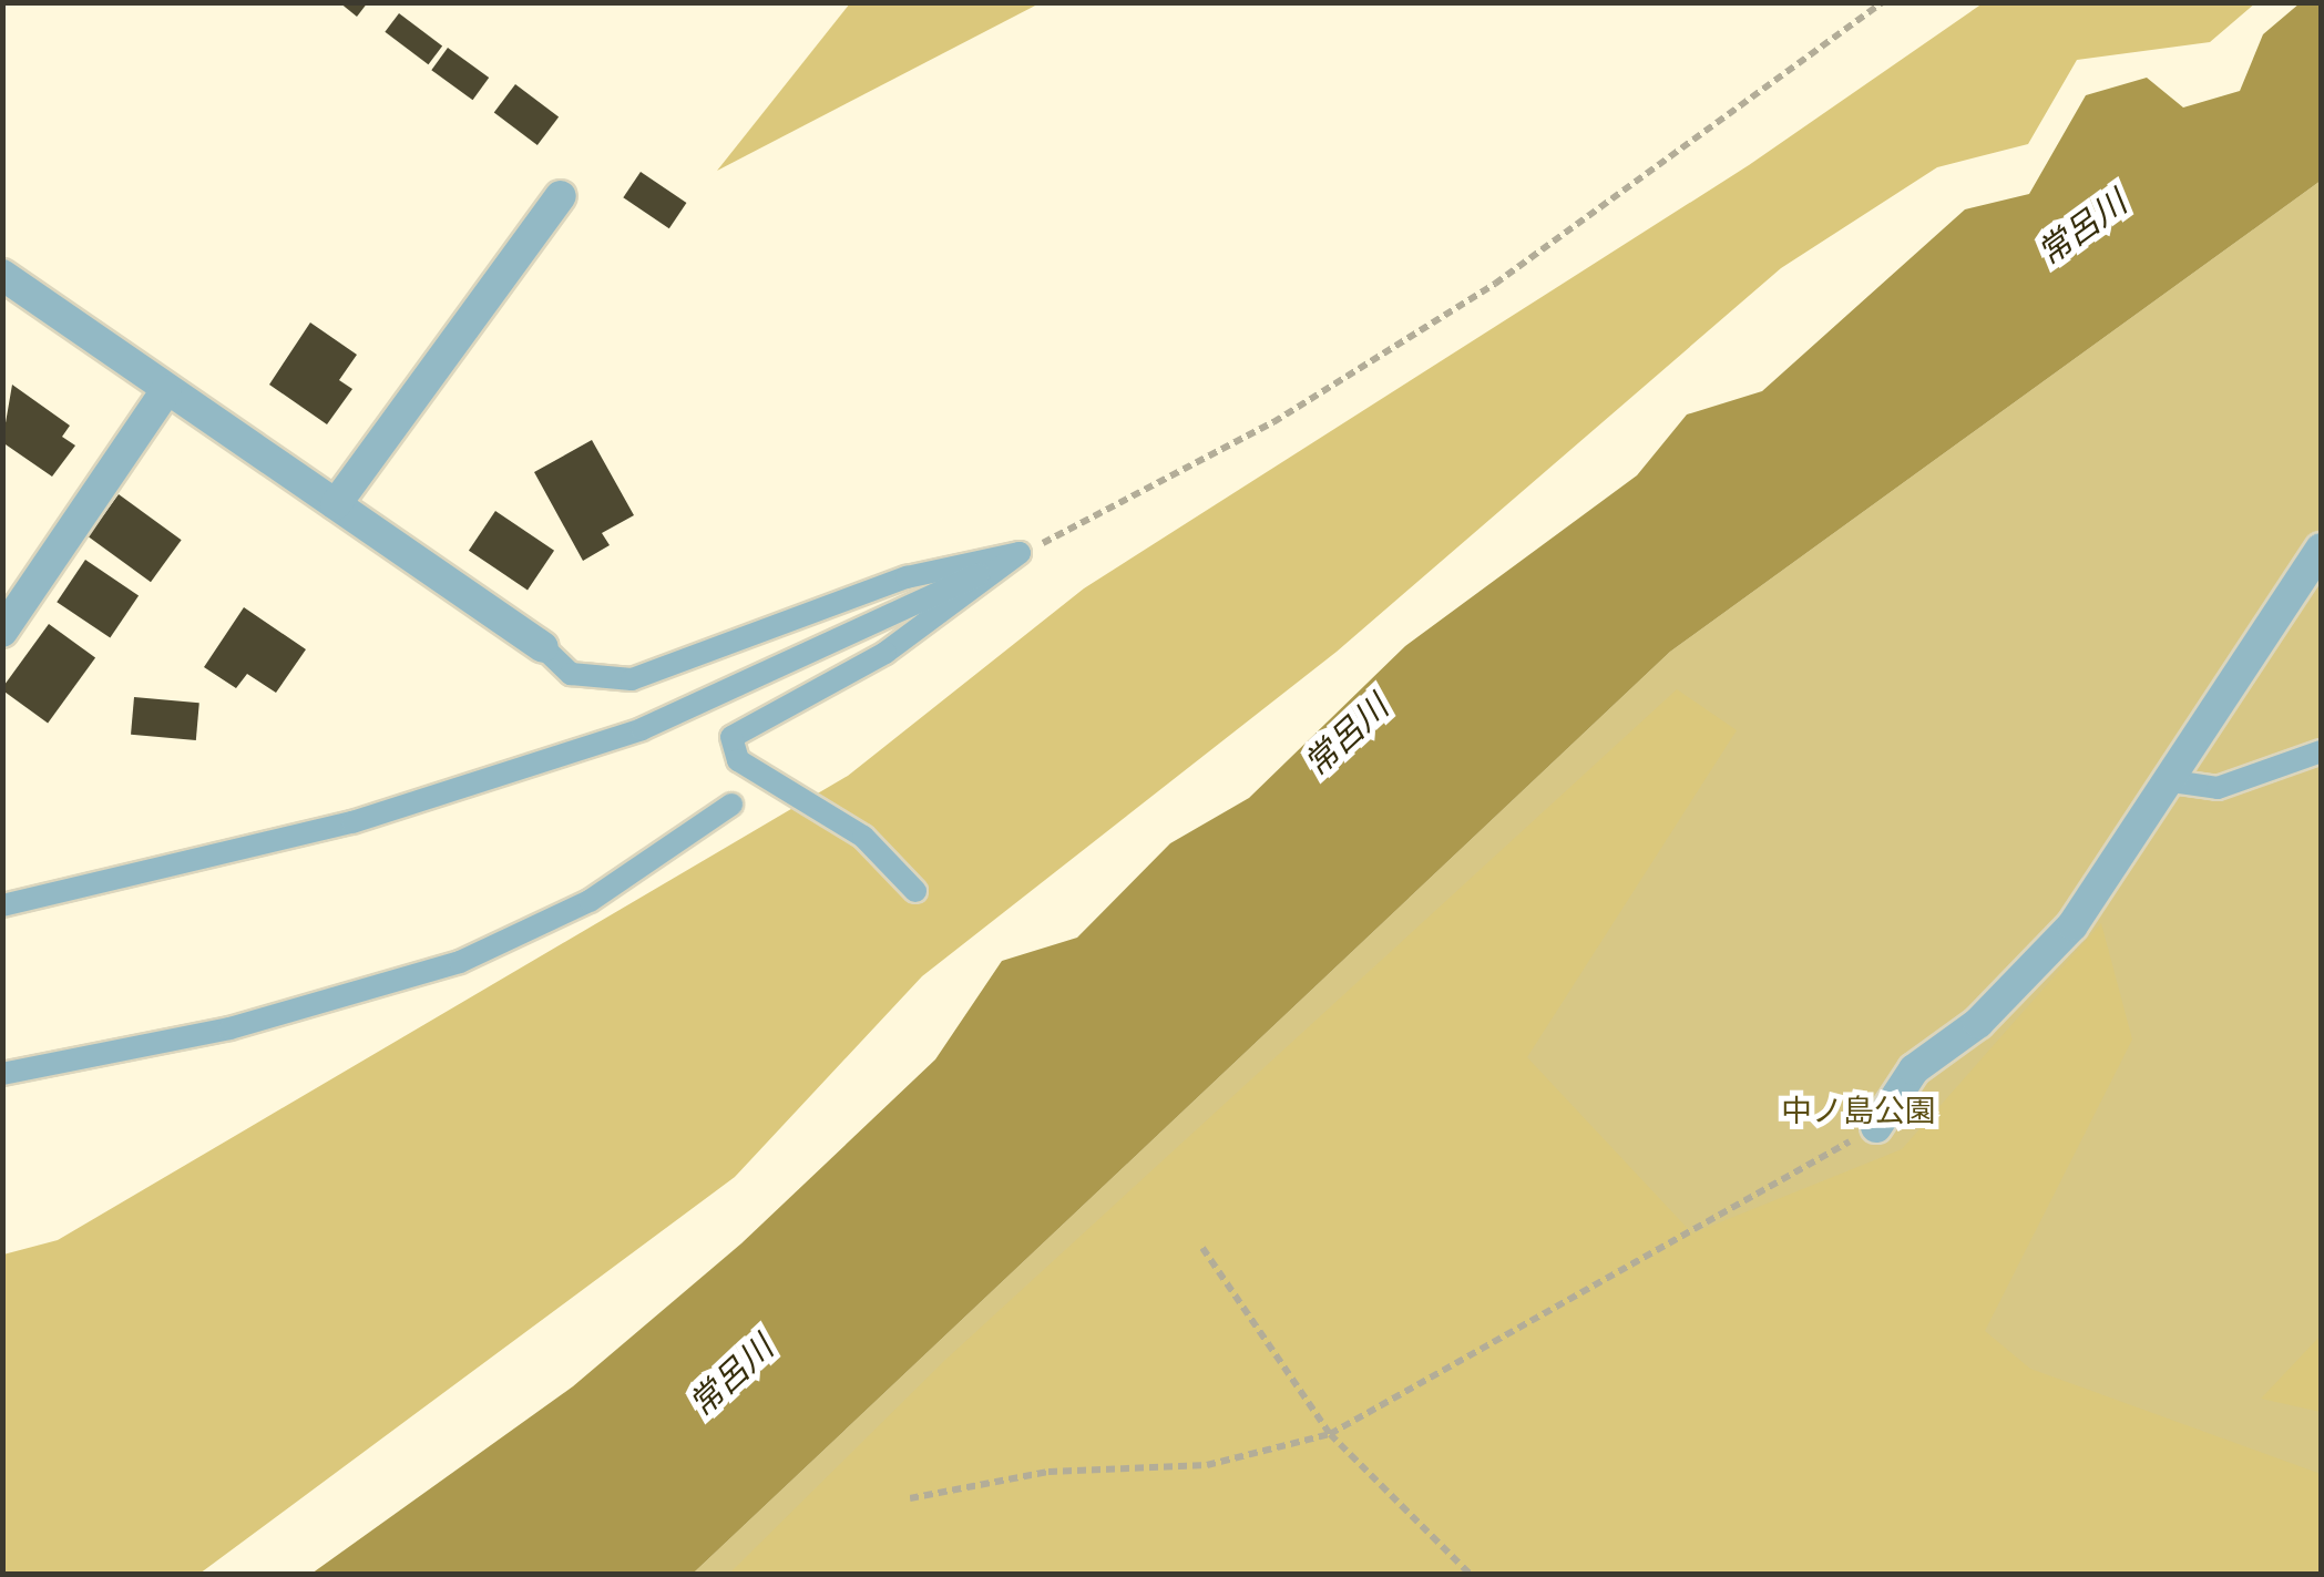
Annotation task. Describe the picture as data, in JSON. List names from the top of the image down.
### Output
{
  "water": ["常呂川"],
  "parks": ["中ノ島公園"]
}
